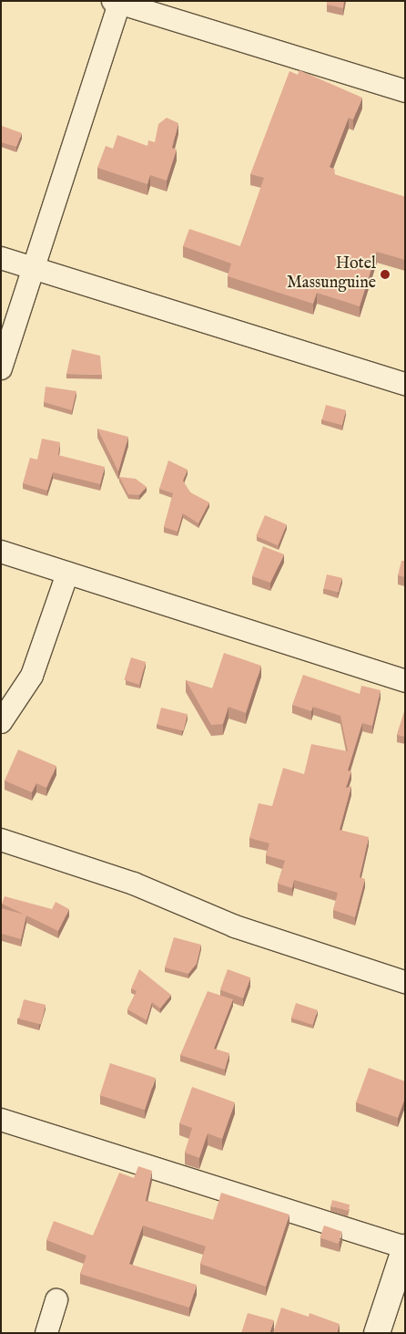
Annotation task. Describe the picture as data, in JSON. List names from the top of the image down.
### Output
{
  "places": ["Hotel Massunguine"]
}
